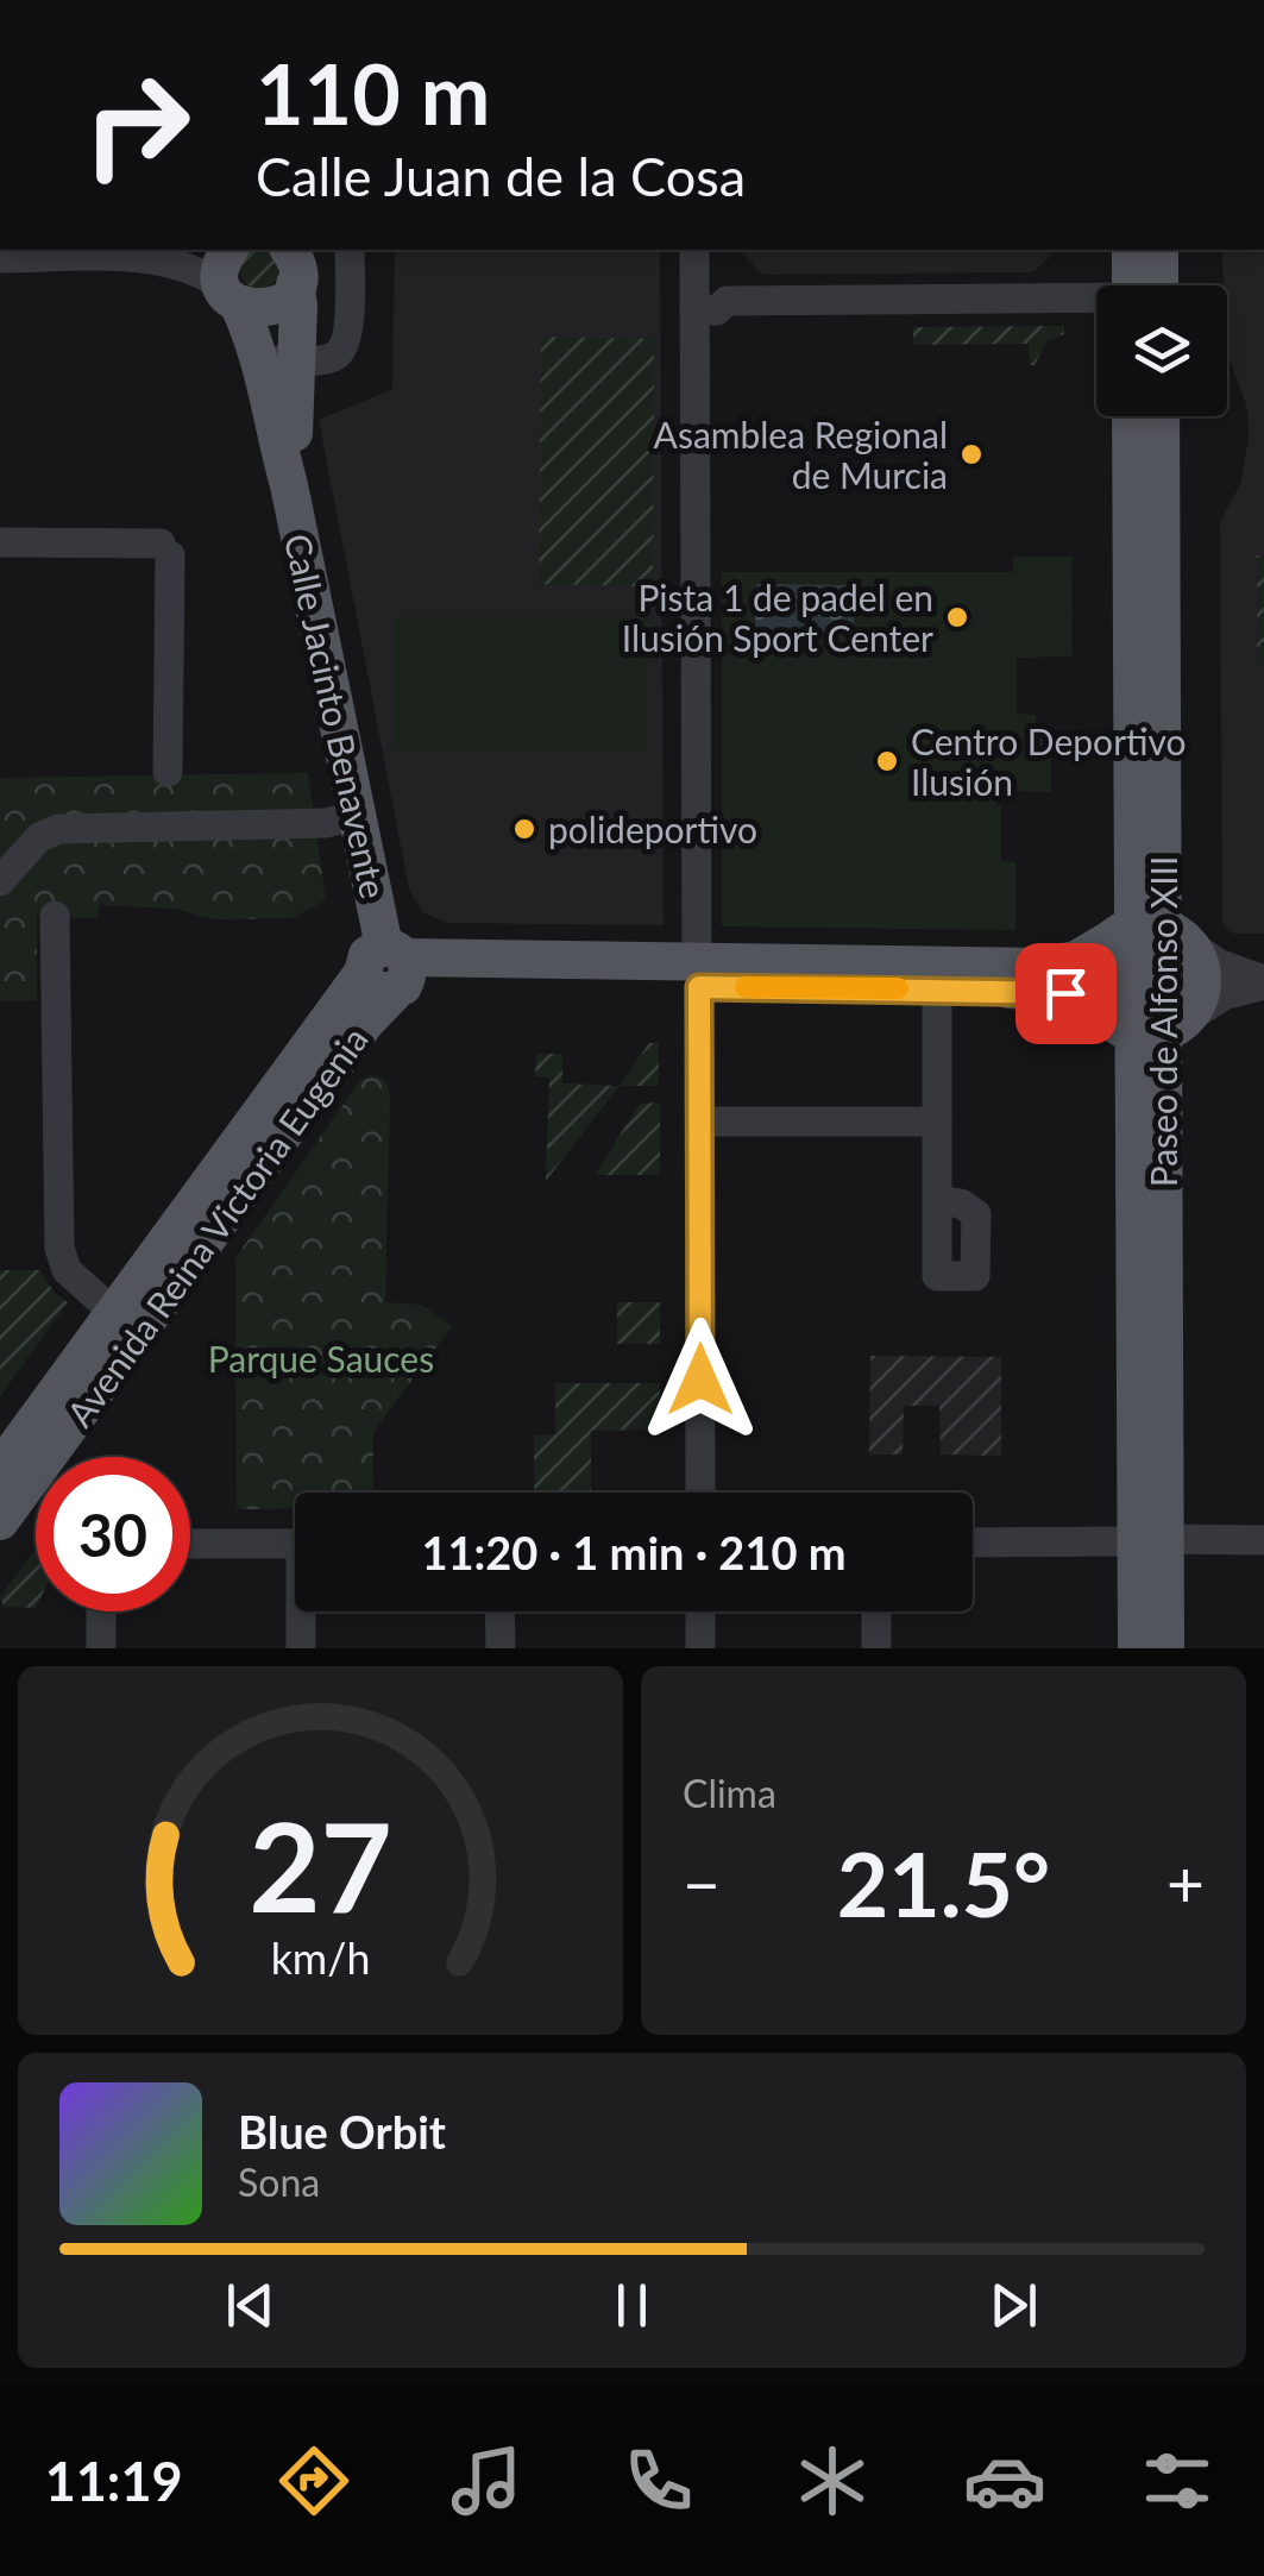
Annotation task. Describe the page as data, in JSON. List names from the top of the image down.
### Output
{
  "streets": {
    "main road": ["Calle Jacinto Benavente", "Paseo de Alfonso XIII", "Avenida Reina Victoria Eugenia"]
  },
  "crossings": [
    ["Calle Jacinto Benavente", "Avenida Reina Victoria Eugenia"]
  ],
  "parks": ["Parque Sauces"],
  "places": [
    "Asamblea Regional de Murcia",
    "Pista 1 de padel en Ilusión Sport Center",
    "Centro Deportivo Ilusión",
    "polideportivo"
  ],
  "page": {
    "turn": ["110 m", "Calle Juan de la Cosa"],
    "limit": "30",
    "trip": "11:20 · 1 min · 210 m",
    "tile": "Clima",
    "heat": ["−", "21.5°", "+"],
    "song": ["Blue Orbit", "Sona"],
    "tabs": "11:19",
    "gauge": ["27", "km/h"]
  }
}
